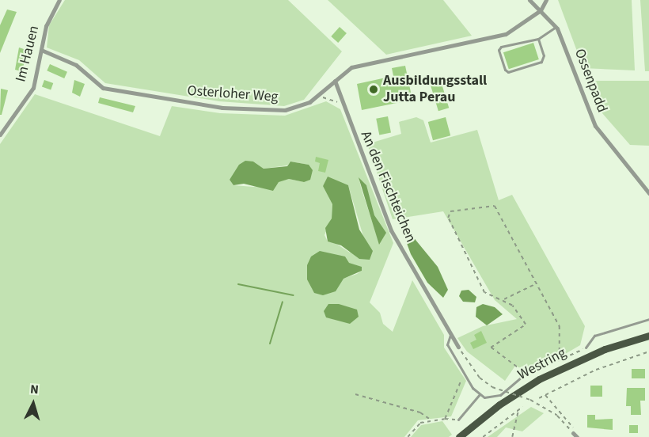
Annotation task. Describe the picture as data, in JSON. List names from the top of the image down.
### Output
{
  "streets": {
    "main road": ["Westring"],
    "street": [
      "Im Hauen",
      "Ossenpadd",
      "Osterloher Weg",
      "An den Fischteichen"
    ]
  },
  "crossings": [
    ["Im Hauen", "Osterloher Weg"],
    ["Ossenpadd", "Osterloher Weg"],
    ["Osterloher Weg", "An den Fischteichen"]
  ],
  "places": ["Ausbildungsstall Jutta Perau"],
  "north": "top"
}
